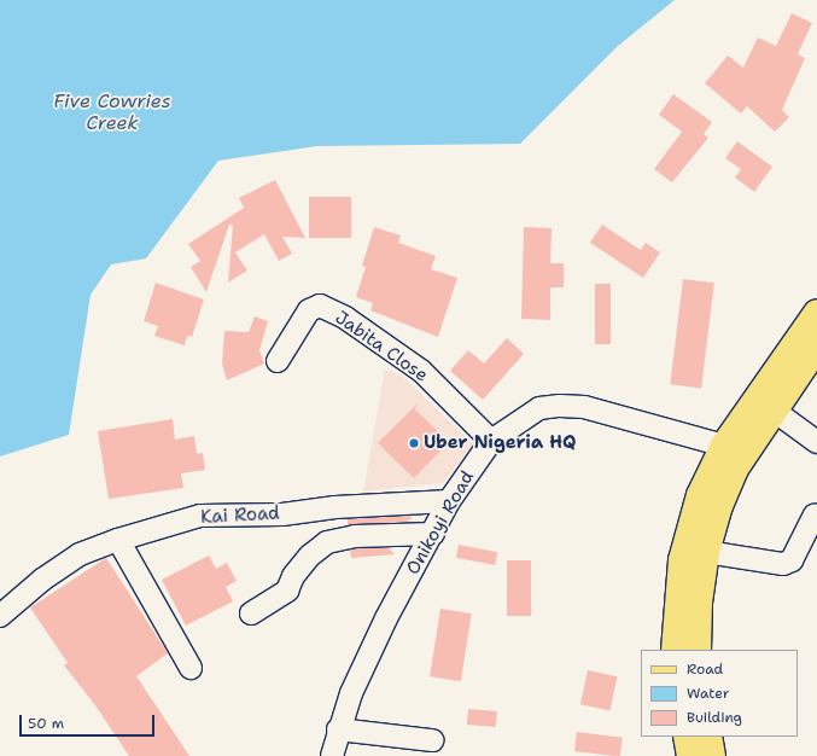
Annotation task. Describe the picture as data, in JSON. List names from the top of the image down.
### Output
{
  "streets": {
    "street": ["Jabita Close", "Kai Road", "Onikoyi Road"]
  },
  "crossings": [
    ["Jabita Close", "Onikoyi Road"],
    ["Kai Road", "Onikoyi Road"]
  ],
  "water": ["Five Cowries Creek"],
  "places": ["Uber Nigeria HQ"],
  "legend": ["Road", "Water", "Building"],
  "scale_bar": "50 m"
}
